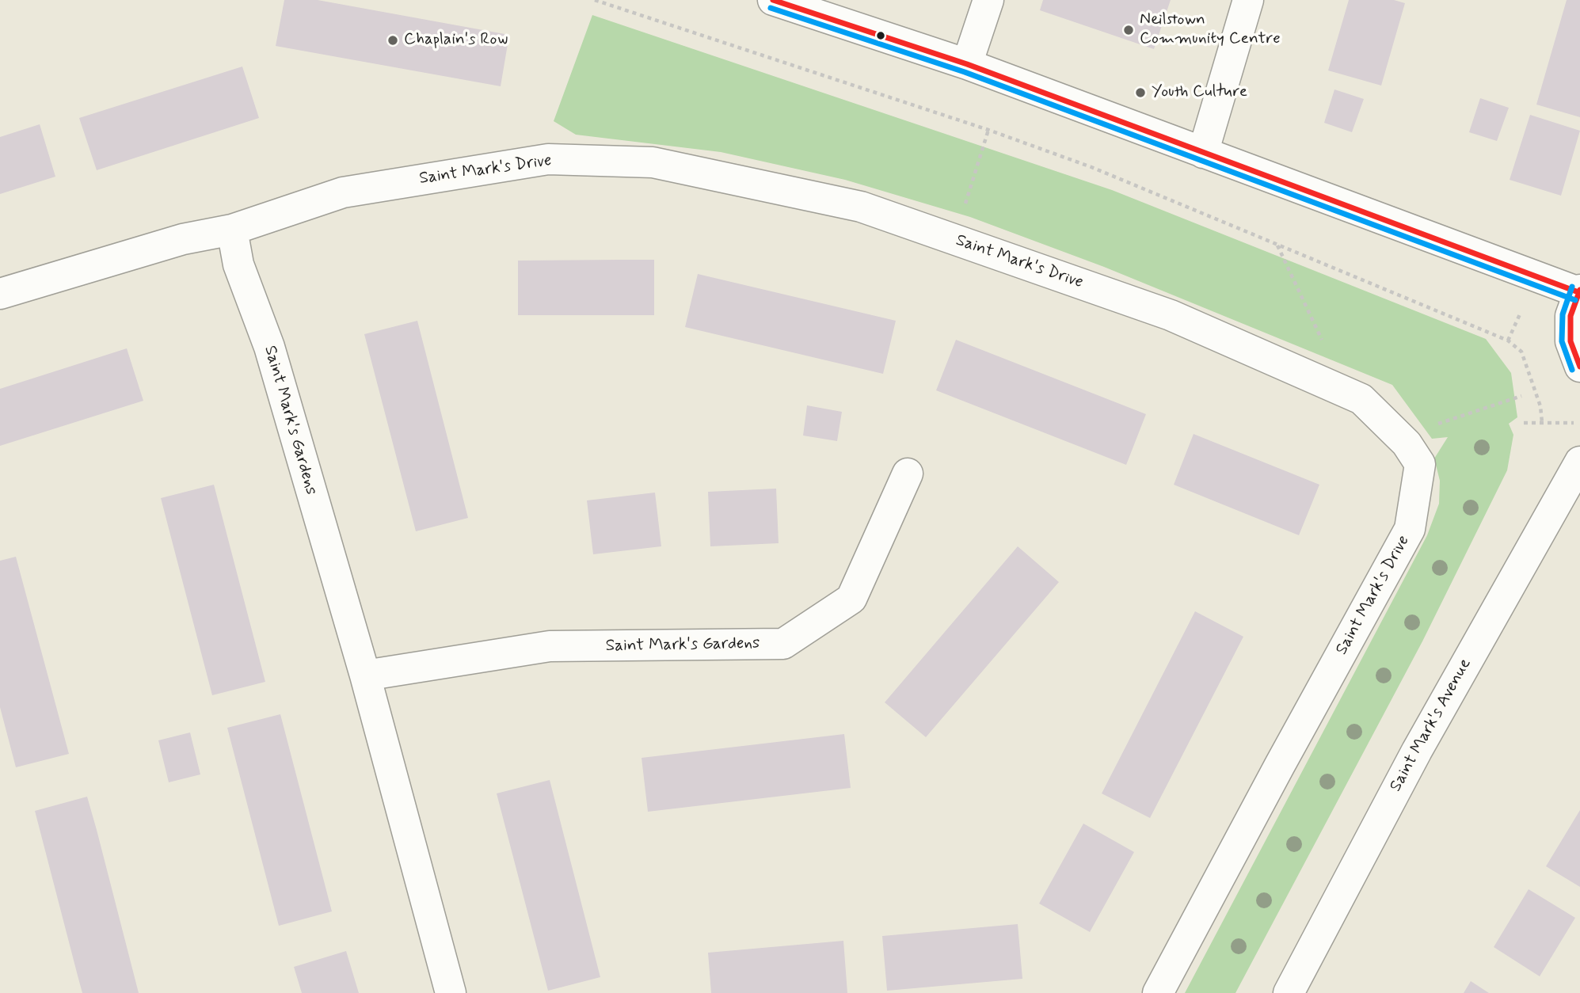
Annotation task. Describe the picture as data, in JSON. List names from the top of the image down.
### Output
{
  "streets": {
    "street": ["Saint Mark's Drive", "Saint Mark's Gardens", "Saint Mark's Avenue"]
  },
  "crossings": [
    ["Saint Mark's Drive", "Saint Mark's Gardens"]
  ],
  "places": ["Neilstown Community Centre", "Chaplain's Row", "Youth Culture"]
}
